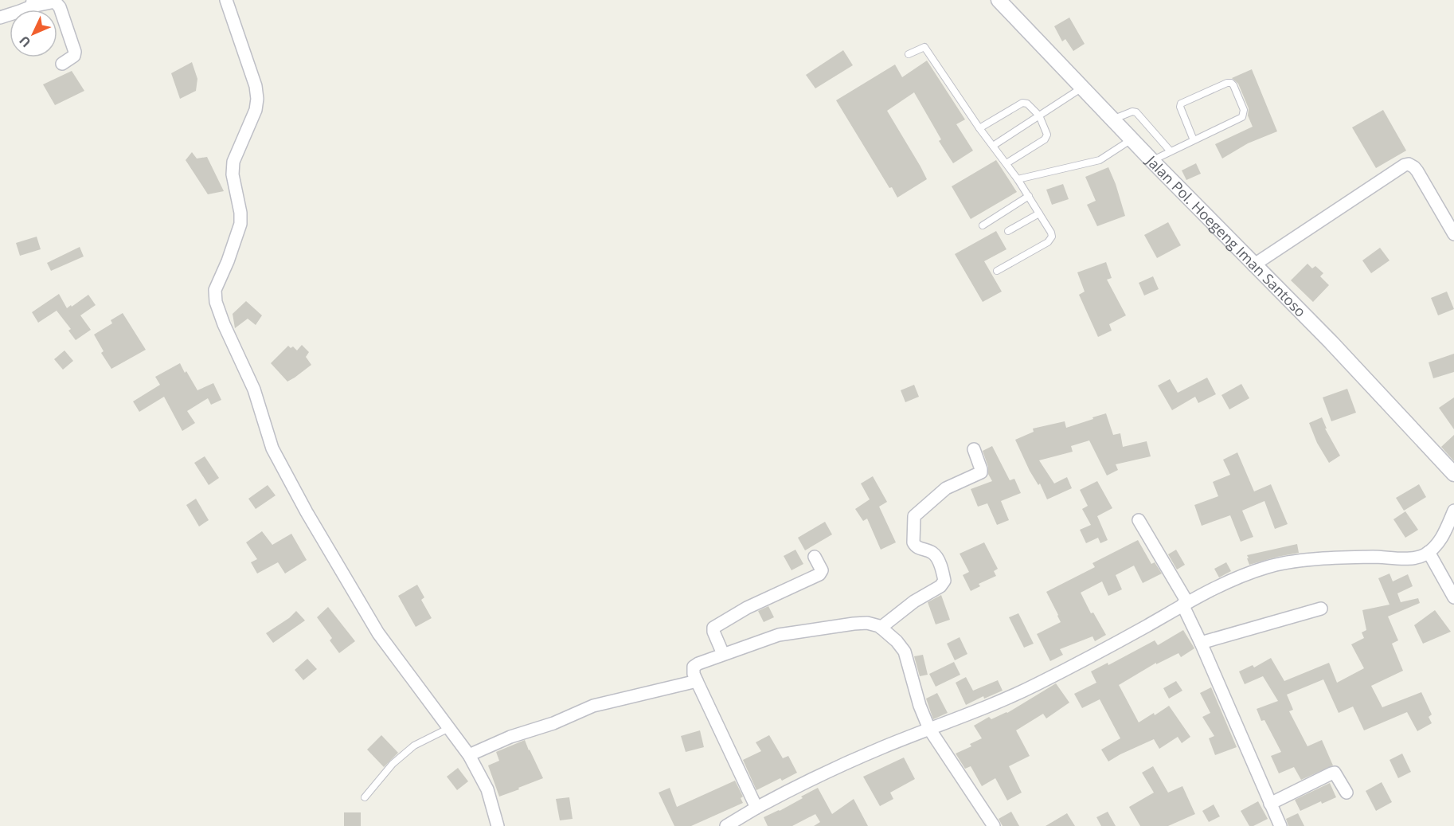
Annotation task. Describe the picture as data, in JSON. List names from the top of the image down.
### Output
{
  "streets": {
    "street": ["Jalan Pol. Hoegeng Iman Santoso"]
  },
  "north": "bottom left"
}
